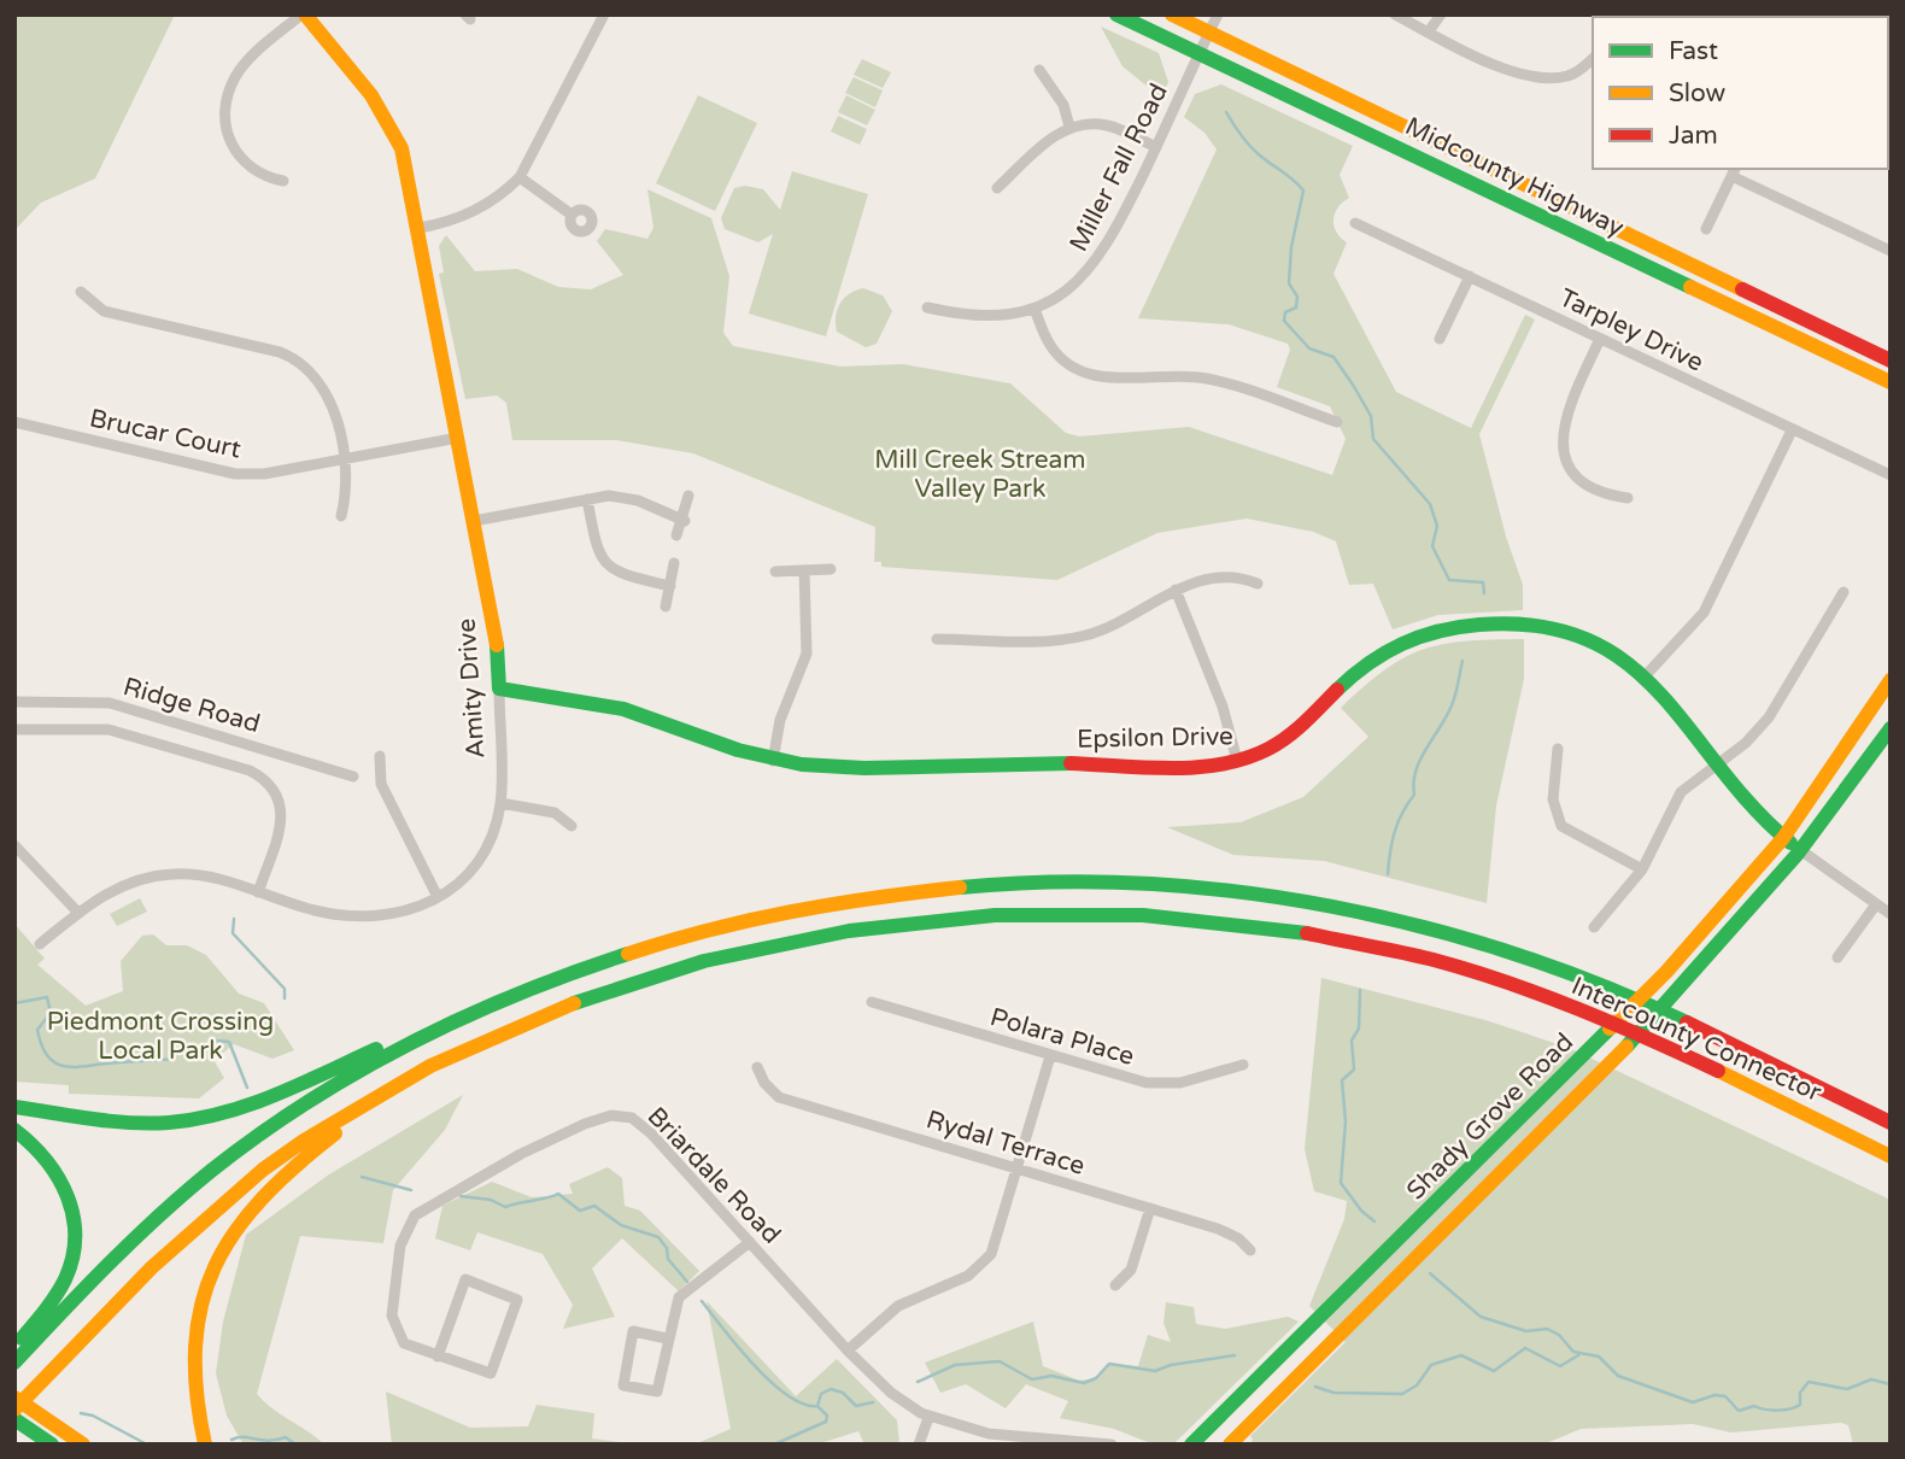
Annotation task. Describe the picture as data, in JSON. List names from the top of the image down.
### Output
{
  "streets": {
    "main road": [
      "Midcounty Highway",
      "Amity Drive",
      "Epsilon Drive",
      "Intercounty Connector",
      "Shady Grove Road"
    ],
    "street": [
      "Miller Fall Road",
      "Tarpley Drive",
      "Brucar Court",
      "Ridge Road",
      "Polara Place",
      "Rydal Terrace",
      "Briardale Road"
    ]
  },
  "crossings": [
    ["Miller Fall Road", "Midcounty Highway"],
    ["Brucar Court", "Amity Drive"],
    ["Amity Drive", "Epsilon Drive"],
    ["Epsilon Drive", "Shady Grove Road"]
  ],
  "parks": ["Mill Creek Stream Valley Park", "Piedmont Crossing Local Park"],
  "legend": ["Fast", "Slow", "Jam"]
}
